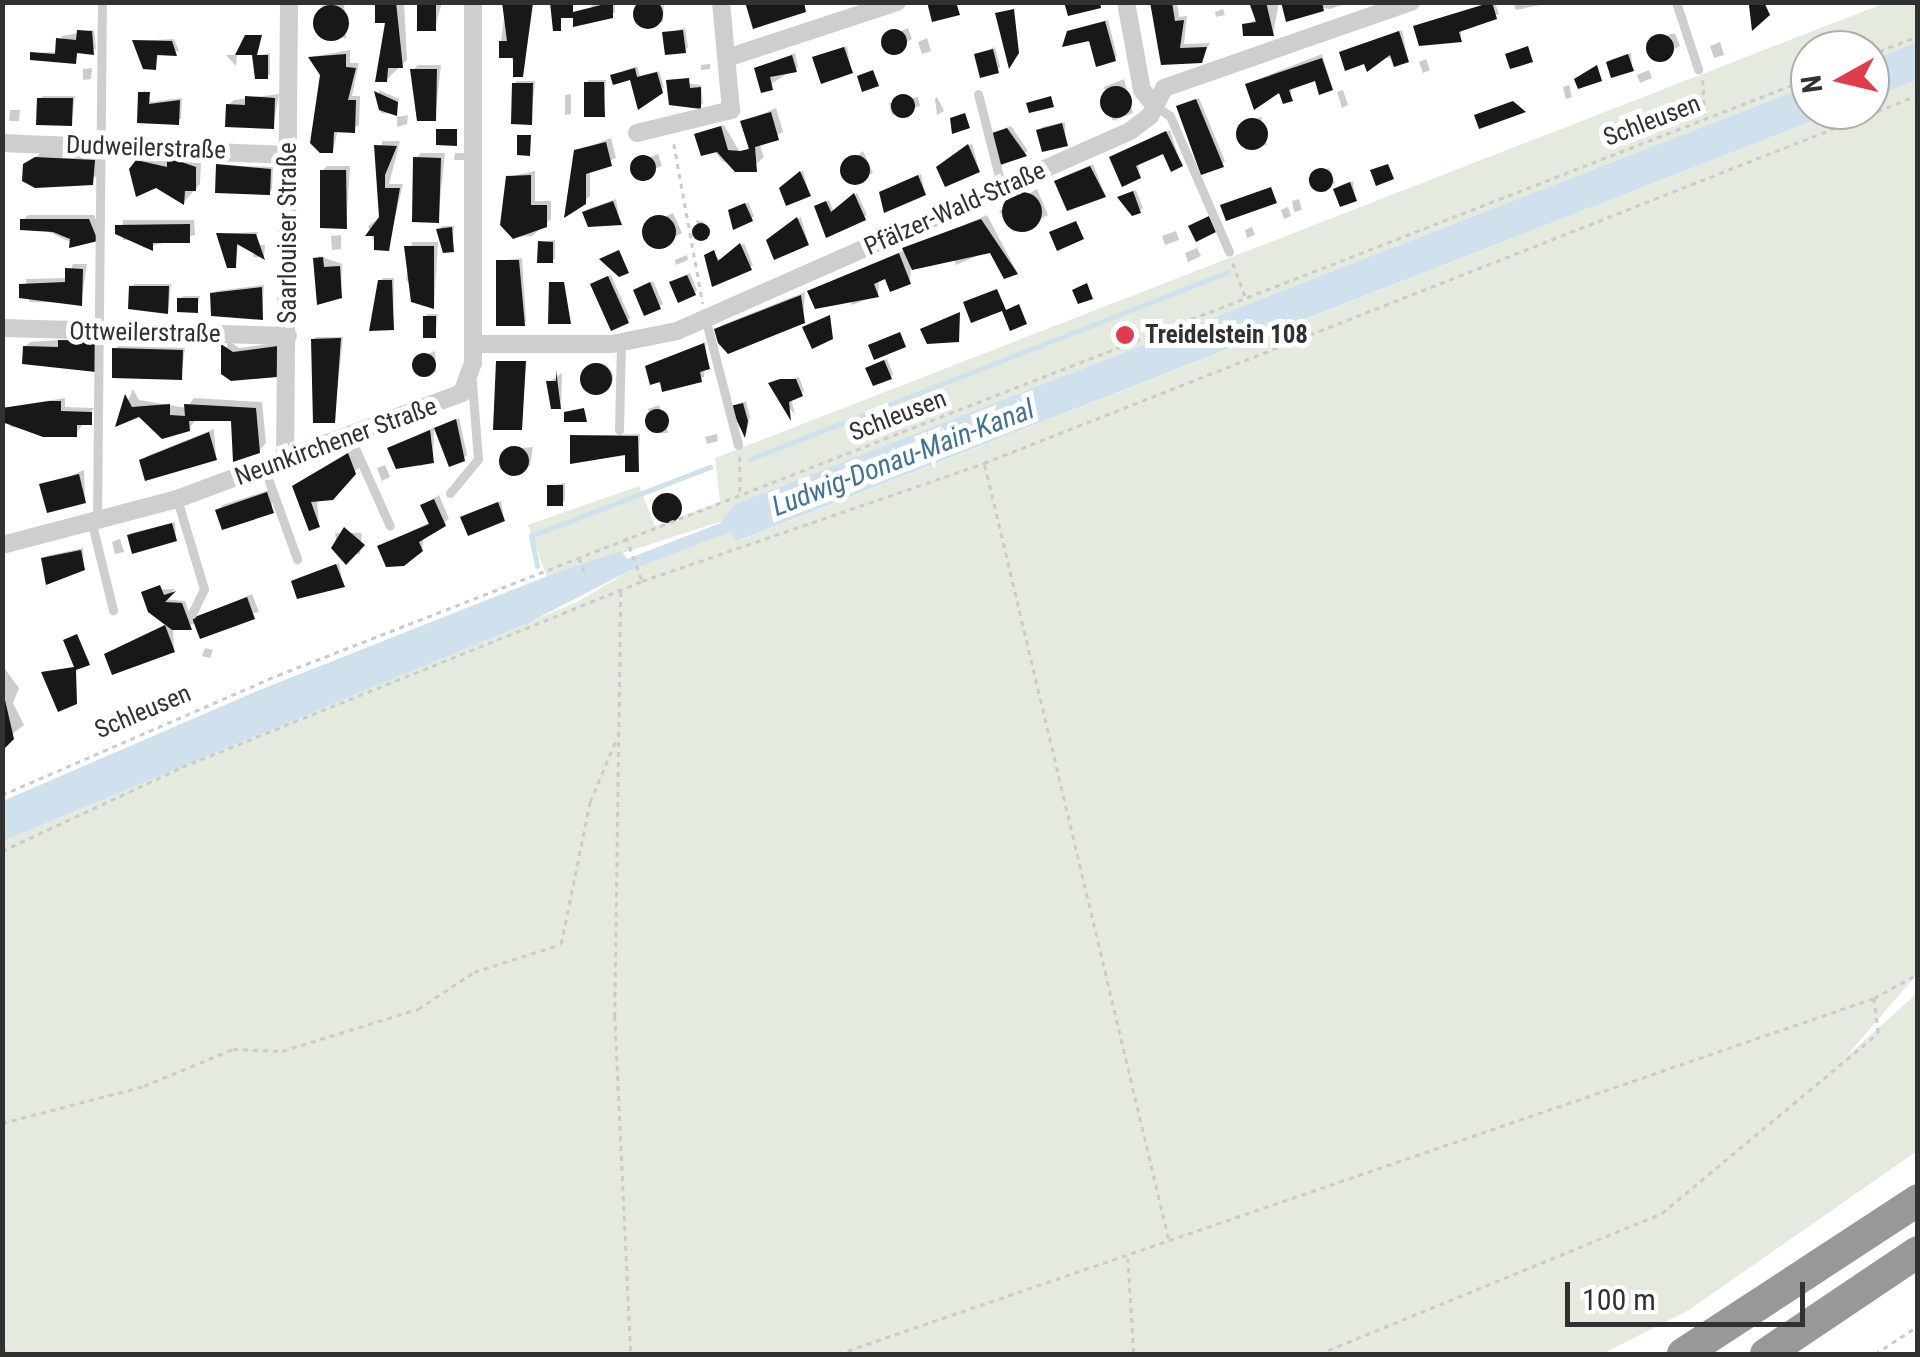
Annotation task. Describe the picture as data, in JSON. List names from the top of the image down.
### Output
{
  "streets": {
    "street": [
      "Dudweilerstraße",
      "Pfälzer-Wald-Straße",
      "Saarlouiser Straße",
      "Ottweilerstraße",
      "Neunkirchener Straße"
    ],
    "path": ["Schleusen"]
  },
  "crossings": [
    ["Dudweilerstraße", "Saarlouiser Straße"],
    ["Saarlouiser Straße", "Ottweilerstraße"],
    ["Saarlouiser Straße", "Neunkirchener Straße"]
  ],
  "water": ["Ludwig-Donau-Main-Kanal"],
  "places": ["Treidelstein 108"],
  "scale_bar": "100 m",
  "north": "left"
}
